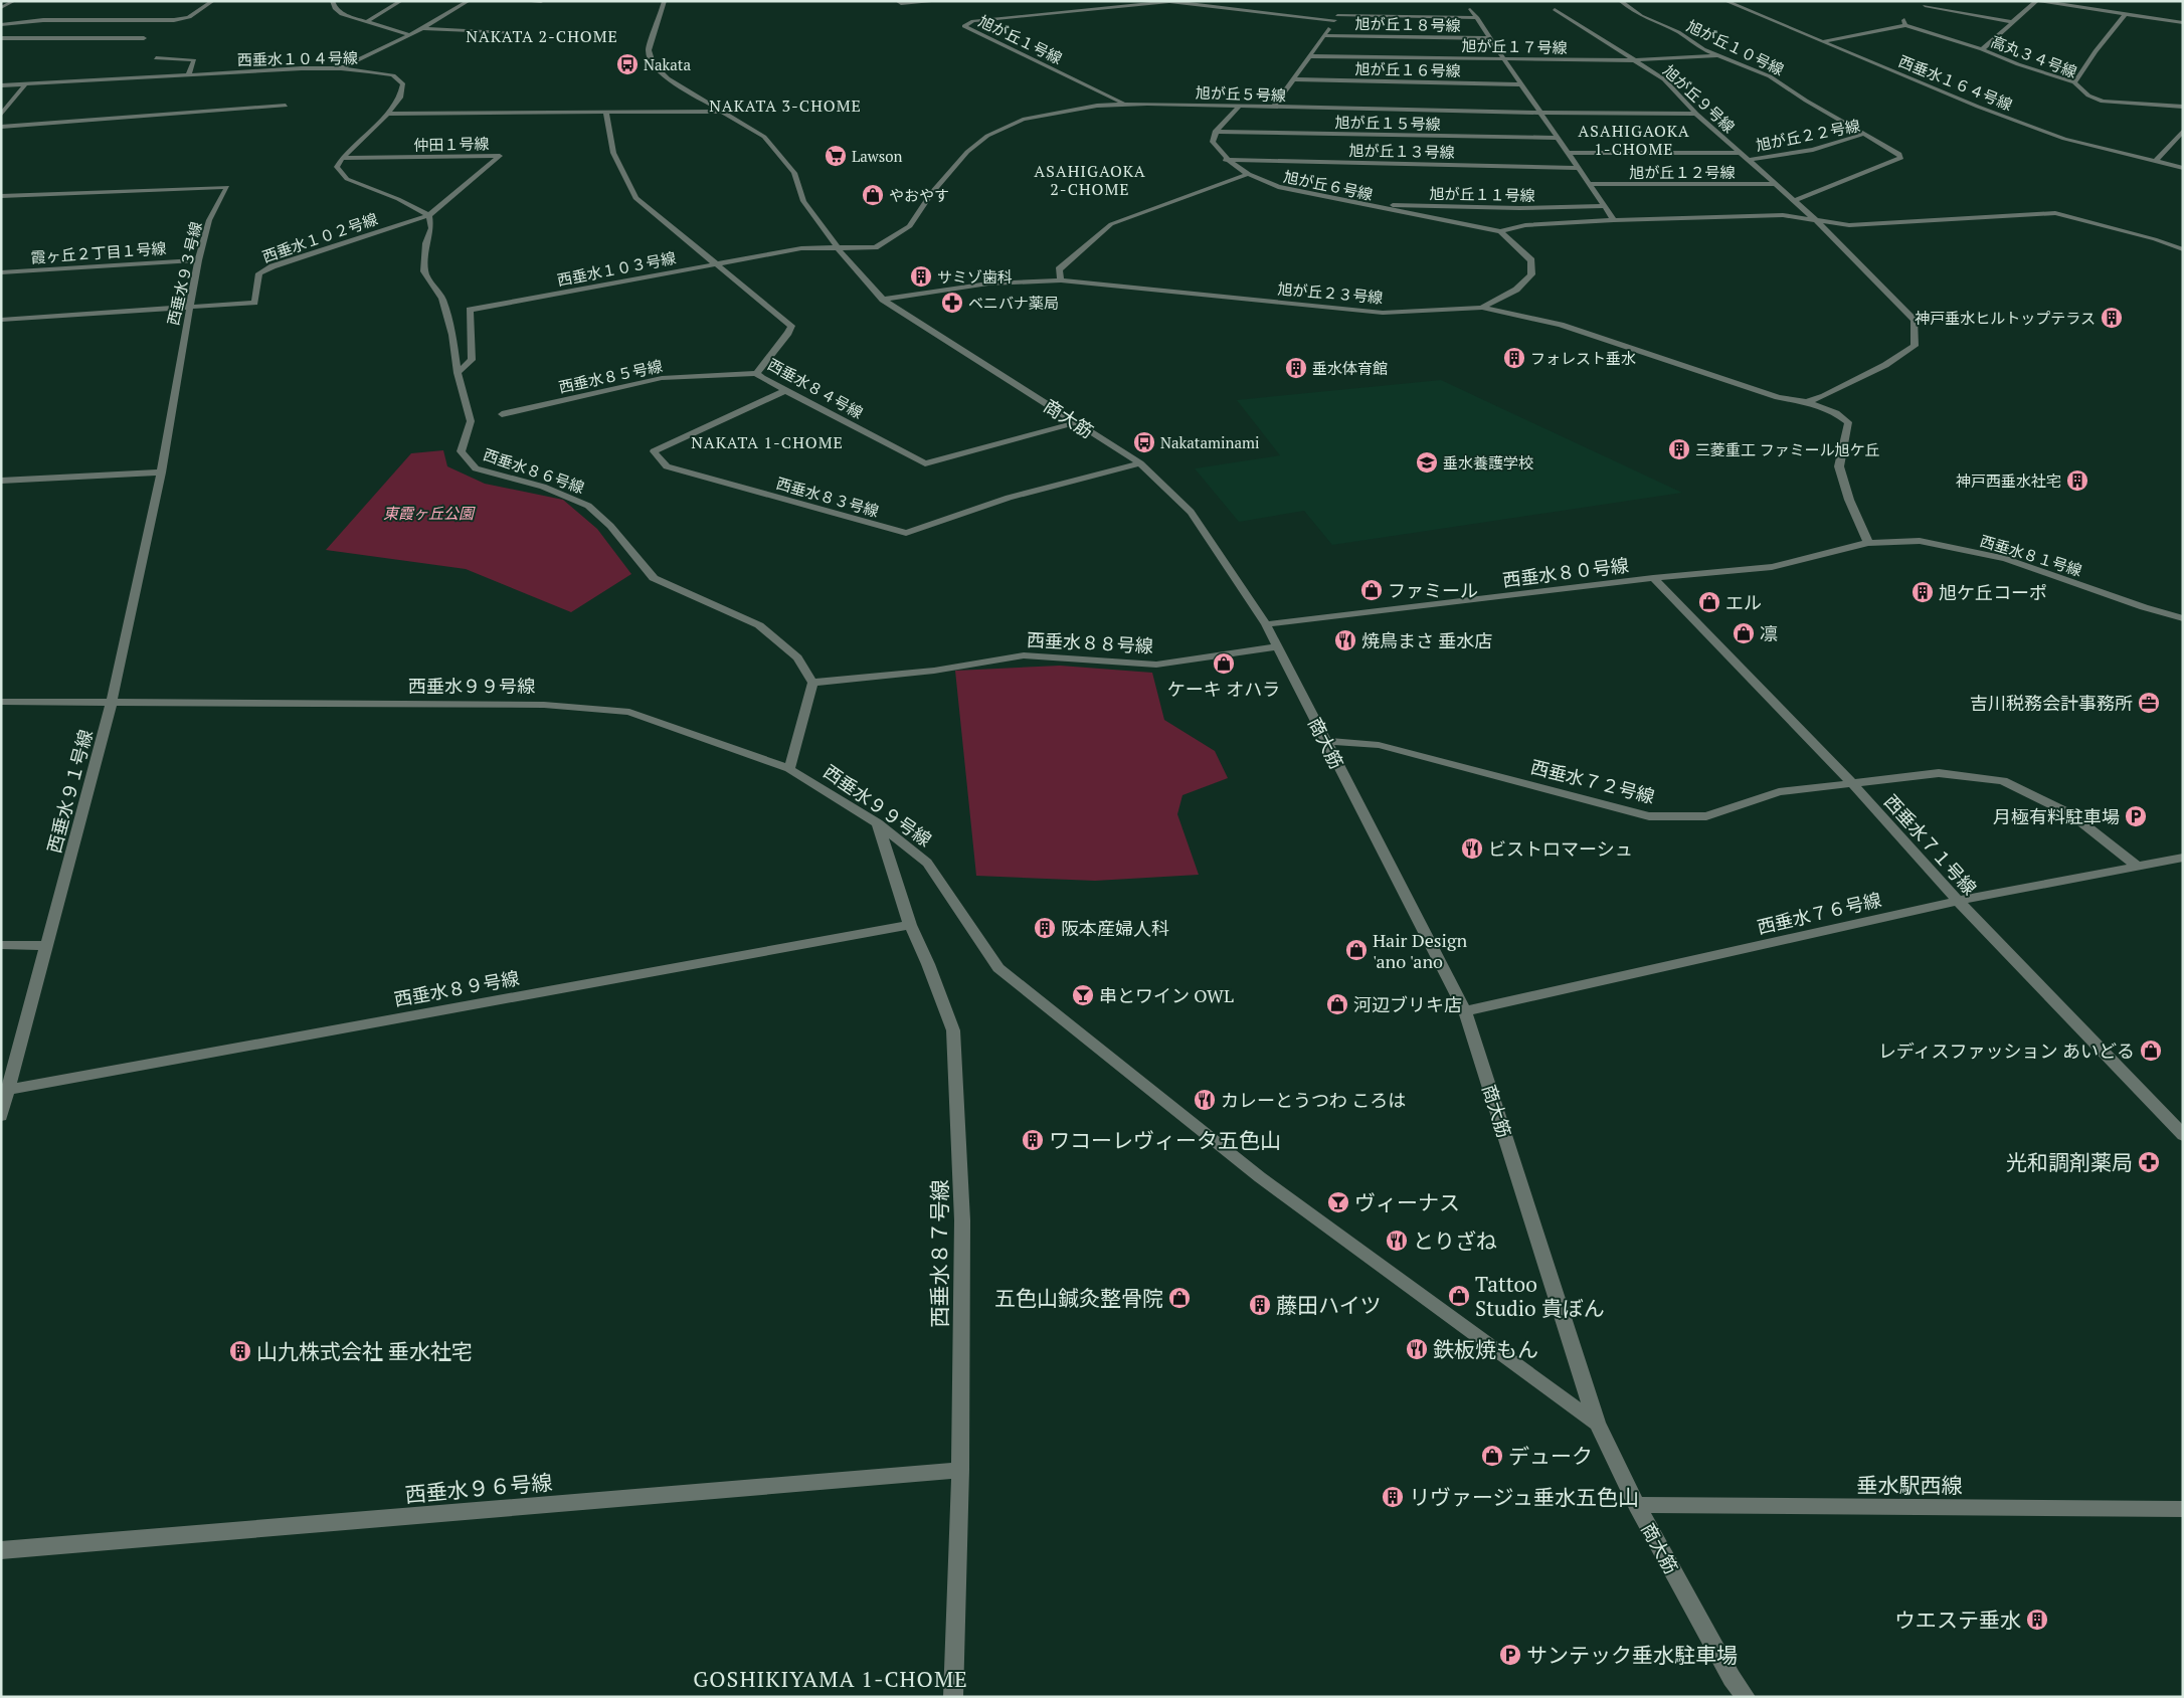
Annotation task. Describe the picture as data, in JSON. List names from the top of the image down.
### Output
{
  "streets": {
    "street": [
      "旭が丘１８号線",
      "旭が丘１号線",
      "旭が丘１７号線",
      "旭が丘１０号線",
      "高丸３４号線",
      "西垂水１０４号線",
      "旭が丘１６号線",
      "西垂水１６４号線",
      "旭が丘５号線",
      "旭が丘９号線",
      "旭が丘１５号線",
      "旭が丘２２号線",
      "仲田１号線",
      "旭が丘１３号線",
      "旭が丘１２号線",
      "旭が丘６号線",
      "旭が丘１１号線",
      "西垂水１０２号線",
      "霞ヶ丘２丁目１号線",
      "西垂水１０３号線",
      "西垂水９３号線",
      "旭が丘２３号線",
      "西垂水８５号線",
      "西垂水８４号線",
      "商大筋",
      "西垂水８６号線",
      "西垂水８３号線",
      "西垂水８１号線",
      "西垂水８０号線",
      "西垂水８８号線",
      "西垂水９９号線",
      "西垂水７２号線",
      "西垂水９１号線",
      "西垂水７１号線",
      "西垂水７６号線",
      "西垂水８９号線",
      "西垂水８７号線",
      "垂水駅西線",
      "西垂水９６号線"
    ]
  },
  "crossings": [
    ["旭が丘１号線", "旭が丘５号線"],
    ["旭が丘１７号線", "旭が丘１０号線"],
    ["旭が丘１７号線", "旭が丘９号線"],
    ["旭が丘１０号線", "旭が丘２２号線"],
    ["高丸３４号線", "西垂水１６４号線"],
    ["旭が丘５号線", "旭が丘９号線"],
    ["旭が丘５号線", "西垂水１０３号線"],
    ["旭が丘５号線", "商大筋"],
    ["旭が丘９号線", "旭が丘２２号線"],
    ["旭が丘９号線", "旭が丘１２号線"],
    ["旭が丘１５号線", "旭が丘６号線"],
    ["仲田１号線", "西垂水１０２号線"],
    ["仲田１号線", "西垂水８６号線"],
    ["旭が丘１３号線", "旭が丘６号線"],
    ["旭が丘６号線", "旭が丘１１号線"],
    ["旭が丘６号線", "旭が丘２３号線"],
    ["西垂水１０２号線", "西垂水９３号線"],
    ["西垂水１０２号線", "西垂水８６号線"],
    ["霞ヶ丘２丁目１号線", "西垂水９３号線"],
    ["西垂水１０３号線", "西垂水８４号線"],
    ["西垂水１０３号線", "商大筋"],
    ["西垂水１０３号線", "西垂水８６号線"],
    ["西垂水９３号線", "西垂水９１号線"],
    ["旭が丘２３号線", "商大筋"],
    ["西垂水８５号線", "西垂水８４号線"],
    ["西垂水８４号線", "商大筋"],
    ["西垂水８４号線", "西垂水８３号線"],
    ["商大筋", "西垂水８３号線"],
    ["商大筋", "西垂水８０号線"],
    ["商大筋", "西垂水８８号線"],
    ["商大筋", "西垂水９９号線"],
    ["商大筋", "西垂水７２号線"],
    ["商大筋", "西垂水７６号線"],
    ["商大筋", "垂水駅西線"],
    ["西垂水８６号線", "西垂水８８号線"],
    ["西垂水８１号線", "西垂水８０号線"],
    ["西垂水８０号線", "西垂水７１号線"],
    ["西垂水９９号線", "西垂水９１号線"],
    ["西垂水９９号線", "西垂水８７号線"],
    ["西垂水７２号線", "西垂水７１号線"],
    ["西垂水７２号線", "西垂水７６号線"],
    ["西垂水９１号線", "西垂水８９号線"],
    ["西垂水７１号線", "西垂水７６号線"],
    ["西垂水８９号線", "西垂水８７号線"],
    ["西垂水８７号線", "西垂水９６号線"]
  ],
  "districts": [
    "NAKATA 2-CHOME",
    "NAKATA 3-CHOME",
    "ASAHIGAOKA 1-CHOME",
    "ASAHIGAOKA 2-CHOME",
    "NAKATA 1-CHOME",
    "GOSHIKIYAMA 1-CHOME"
  ],
  "parks": ["東霞ヶ丘公園"],
  "places": {
    "bus stop": ["Nakata", "Nakataminami"],
    "supermarket": ["Lawson"],
    "shop": [
      "やおやす",
      "ファミール",
      "エル",
      "凛",
      "ケーキ オハラ",
      "Hair Design 'ano 'ano",
      "河辺ブリキ店",
      "レディスファッション あいどる",
      "Tattoo Studio 貴ぼん",
      "五色山鍼灸整骨院",
      "デューク"
    ],
    "building": [
      "サミゾ歯科",
      "神戸垂水ヒルトップテラス",
      "フォレスト垂水",
      "垂水体育館",
      "三菱重工 ファミール旭ケ丘",
      "神戸西垂水社宅",
      "旭ケ丘コーポ",
      "阪本産婦人科",
      "ワコーレヴィータ五色山",
      "藤田ハイツ",
      "山九株式会社 垂水社宅",
      "リヴァージュ垂水五色山",
      "ウエステ垂水"
    ],
    "pharmacy": ["ベニバナ薬局", "光和調剤薬局"],
    "school or university": ["垂水養護学校"],
    "restaurant": [
      "焼鳥まさ 垂水店",
      "ビストロマーシュ",
      "カレーとうつわ ころは",
      "とりざね",
      "鉄板焼もん"
    ],
    "office": ["吉川税務会計事務所"],
    "parking": ["月極有料駐車場", "サンテック垂水駐車場"],
    "bar": ["串とワイン OWL", "ヴィーナス"]
  }
}
